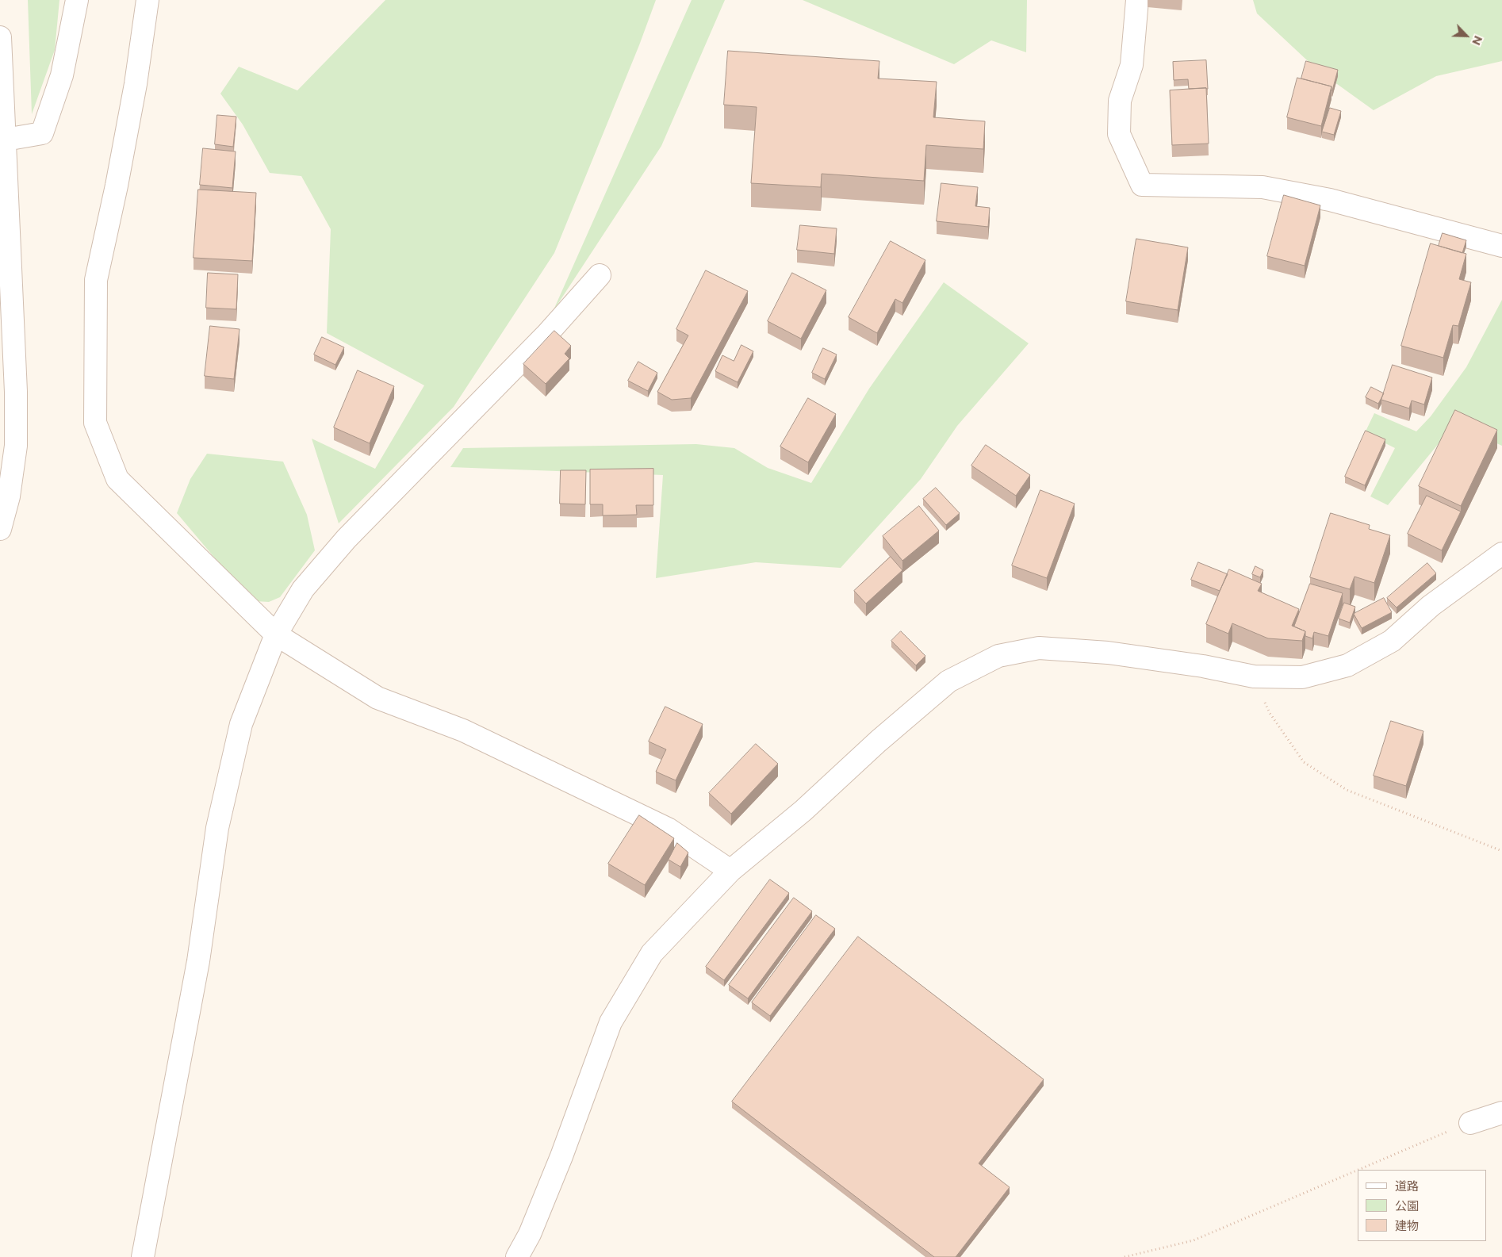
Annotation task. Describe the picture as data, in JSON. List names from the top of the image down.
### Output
{
  "legend": ["道路", "公園", "建物"],
  "north": "bottom right"
}
